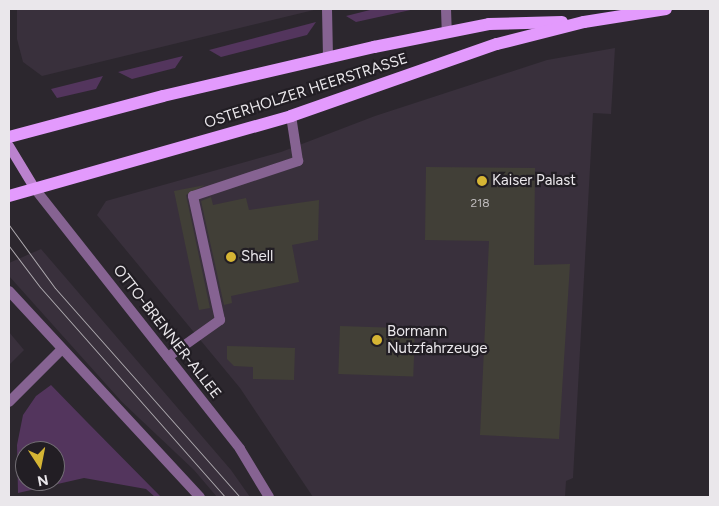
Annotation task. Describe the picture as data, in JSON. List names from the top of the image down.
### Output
{
  "streets": {
    "main road": ["OSTERHOLZER HEERSTRASSE"],
    "street": ["OTTO-BRENNER-ALLEE"]
  },
  "crossings": [
    ["OSTERHOLZER HEERSTRASSE", "OTTO-BRENNER-ALLEE"]
  ],
  "places": ["Kaiser Palast", "Shell", "Bormann Nutzfahrzeuge"],
  "house_numbers": ["218"],
  "north": "bottom"
}
